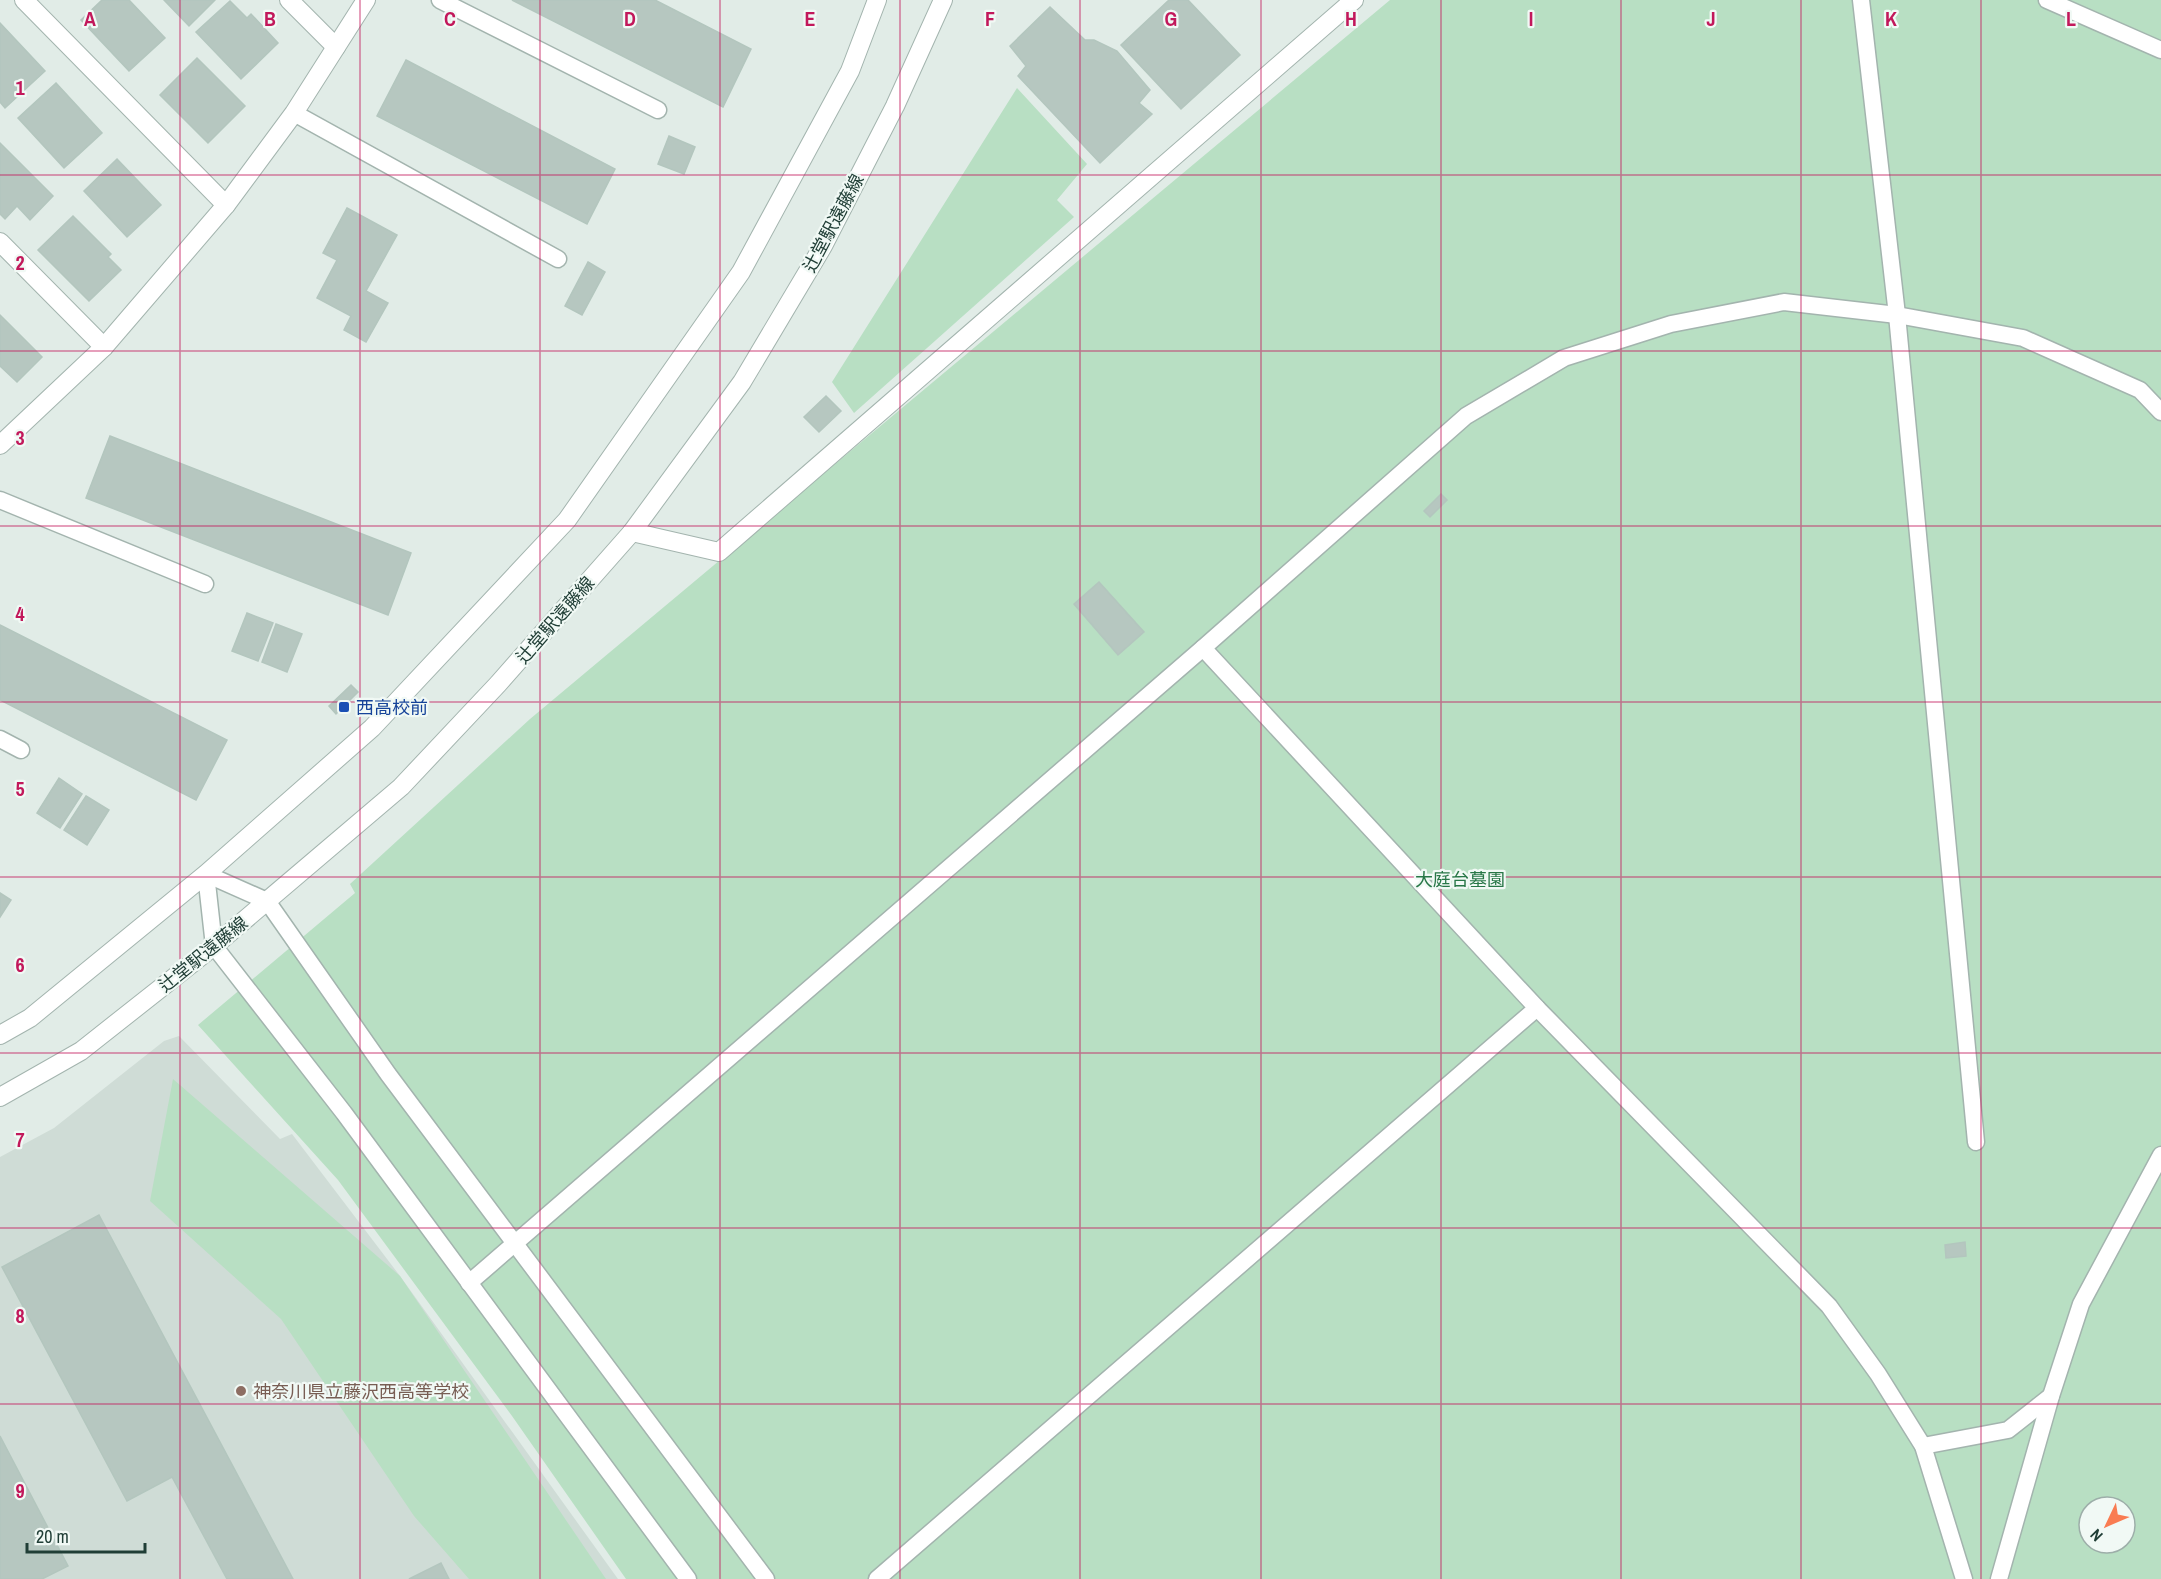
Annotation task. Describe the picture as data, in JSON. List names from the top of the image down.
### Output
{
  "streets": {
    "street": ["辻堂駅遠藤線"]
  },
  "parks": ["大庭台墓園"],
  "places": {
    "transit": ["西高校前"],
    "other": ["神奈川県立藤沢西高等学校"]
  },
  "scale_bar": "20 m",
  "north": "bottom left",
  "grid": {
    "columns": [
      "A",
      "B",
      "C",
      "D",
      "E",
      "F",
      "G",
      "H",
      "I",
      "J",
      "K",
      "L"
    ],
    "rows": [
      "1",
      "2",
      "3",
      "4",
      "5",
      "6",
      "7",
      "8",
      "9"
    ]
  }
}
